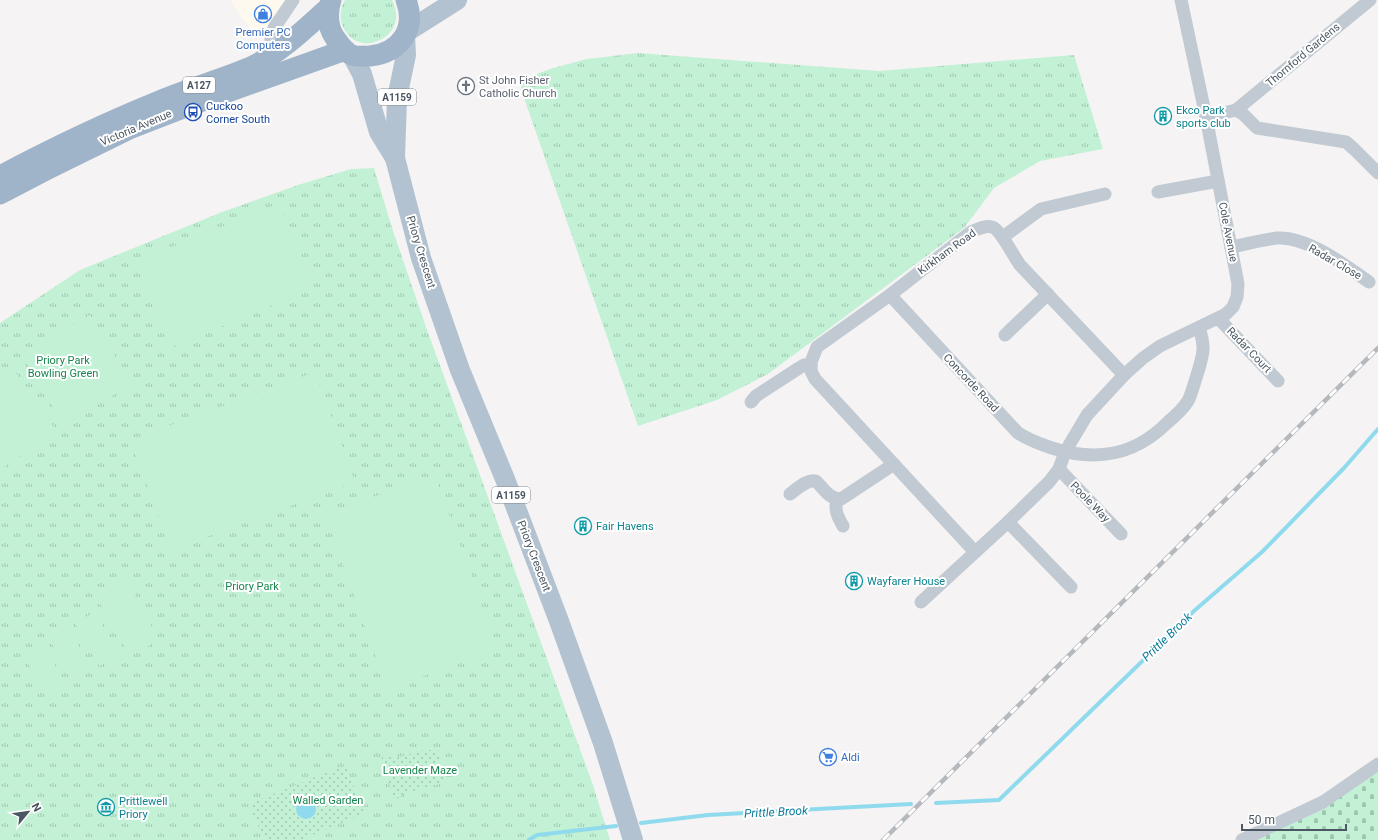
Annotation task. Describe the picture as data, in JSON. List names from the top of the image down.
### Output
{
  "streets": {
    "highway": ["A127", "Victoria Avenue"],
    "main road": ["A1159", "Priory Crescent"],
    "street": [
      "Thornford Gardens",
      "Cole Avenue",
      "Kirkham Road",
      "Radar Close",
      "Radar Court",
      "Concorde Road",
      "Poole Way"
    ]
  },
  "crossings": [
    ["Thornford Gardens", "Cole Avenue"],
    ["Victoria Avenue", "Priory Crescent"],
    ["Cole Avenue", "Kirkham Road"],
    ["Cole Avenue", "Radar Close"],
    ["Cole Avenue", "Radar Court"],
    ["Cole Avenue", "Concorde Road"],
    ["Cole Avenue", "Poole Way"],
    ["Kirkham Road", "Concorde Road"]
  ],
  "water": ["Prittle Brook"],
  "parks": [
    "Priory Park Bowling Green",
    "Priory Park",
    "Lavender Maze",
    "Walled Garden"
  ],
  "places": {
    "shop": ["Premier PC Computers"],
    "church": ["St John Fisher Catholic Church"],
    "bus stop": ["Cuckoo Corner South"],
    "building": ["Ekco Park sports club", "Fair Havens", "Wayfarer House"],
    "supermarket": ["Aldi"],
    "museum": ["Prittlewell Priory"]
  },
  "scale_bar": "50 m",
  "north": "top right"
}
